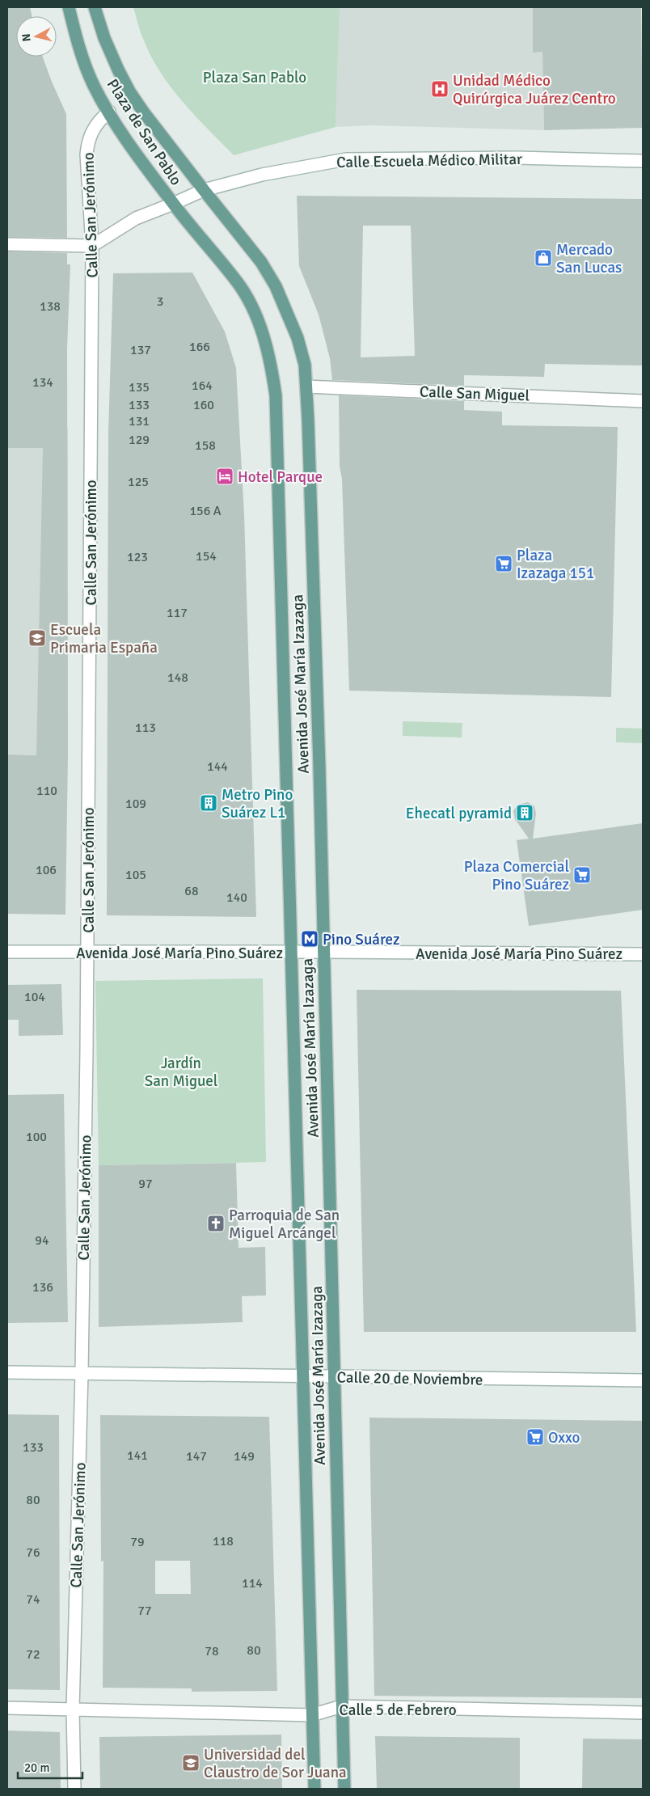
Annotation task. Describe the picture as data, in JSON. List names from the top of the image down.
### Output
{
  "streets": {
    "main road": ["Plaza de San Pablo", "Avenida José María Izazaga"],
    "street": [
      "Calle Escuela Médico Militar",
      "Calle San Jerónimo",
      "Calle San Miguel",
      "Avenida José María Pino Suárez",
      "Calle 20 de Noviembre",
      "Calle 5 de Febrero"
    ]
  },
  "crossings": [
    ["Plaza de San Pablo", "Calle Escuela Médico Militar"],
    ["Plaza de San Pablo", "Calle San Jerónimo"],
    ["Plaza de San Pablo", "Avenida José María Izazaga"],
    ["Calle Escuela Médico Militar", "Calle San Jerónimo"],
    ["Calle Escuela Médico Militar", "Avenida José María Izazaga"],
    ["Calle San Jerónimo", "Avenida José María Pino Suárez"],
    ["Calle San Jerónimo", "Calle 20 de Noviembre"],
    ["Calle San Jerónimo", "Calle 5 de Febrero"],
    ["Calle San Miguel", "Avenida José María Izazaga"],
    ["Avenida José María Izazaga", "Avenida José María Pino Suárez"],
    ["Avenida José María Izazaga", "Calle 20 de Noviembre"],
    ["Avenida José María Izazaga", "Calle 5 de Febrero"]
  ],
  "parks": ["Plaza San Pablo", "Jardín San Miguel"],
  "places": {
    "hospital": ["Unidad Médico Quirúrgica Juárez Centro"],
    "shop": ["Mercado San Lucas"],
    "hotel": ["Hotel Parque"],
    "supermarket": ["Plaza Izazaga 151", "Plaza Comercial Pino Suárez", "Oxxo"],
    "school or university": ["Escuela Primaria España", "Universidad del Claustro de Sor Juana"],
    "building": ["Metro Pino Suárez L1", "Ehecatl pyramid"],
    "metro station": ["Pino Suárez"],
    "church": ["Parroquia de San Miguel Arcángel"]
  },
  "house_numbers": [
    "3",
    "138",
    "166",
    "137",
    "134",
    "164",
    "135",
    "133",
    "160",
    "131",
    "129",
    "158",
    "125",
    "156 A",
    "154",
    "123",
    "117",
    "148",
    "113",
    "144",
    "110",
    "109",
    "106",
    "105",
    "68",
    "140",
    "104",
    "100",
    "97",
    "94",
    "136",
    "133",
    "141",
    "147",
    "149",
    "80",
    "118",
    "79",
    "76",
    "114",
    "74",
    "77",
    "80",
    "78",
    "72"
  ],
  "scale_bar": "20 m",
  "north": "left"
}
